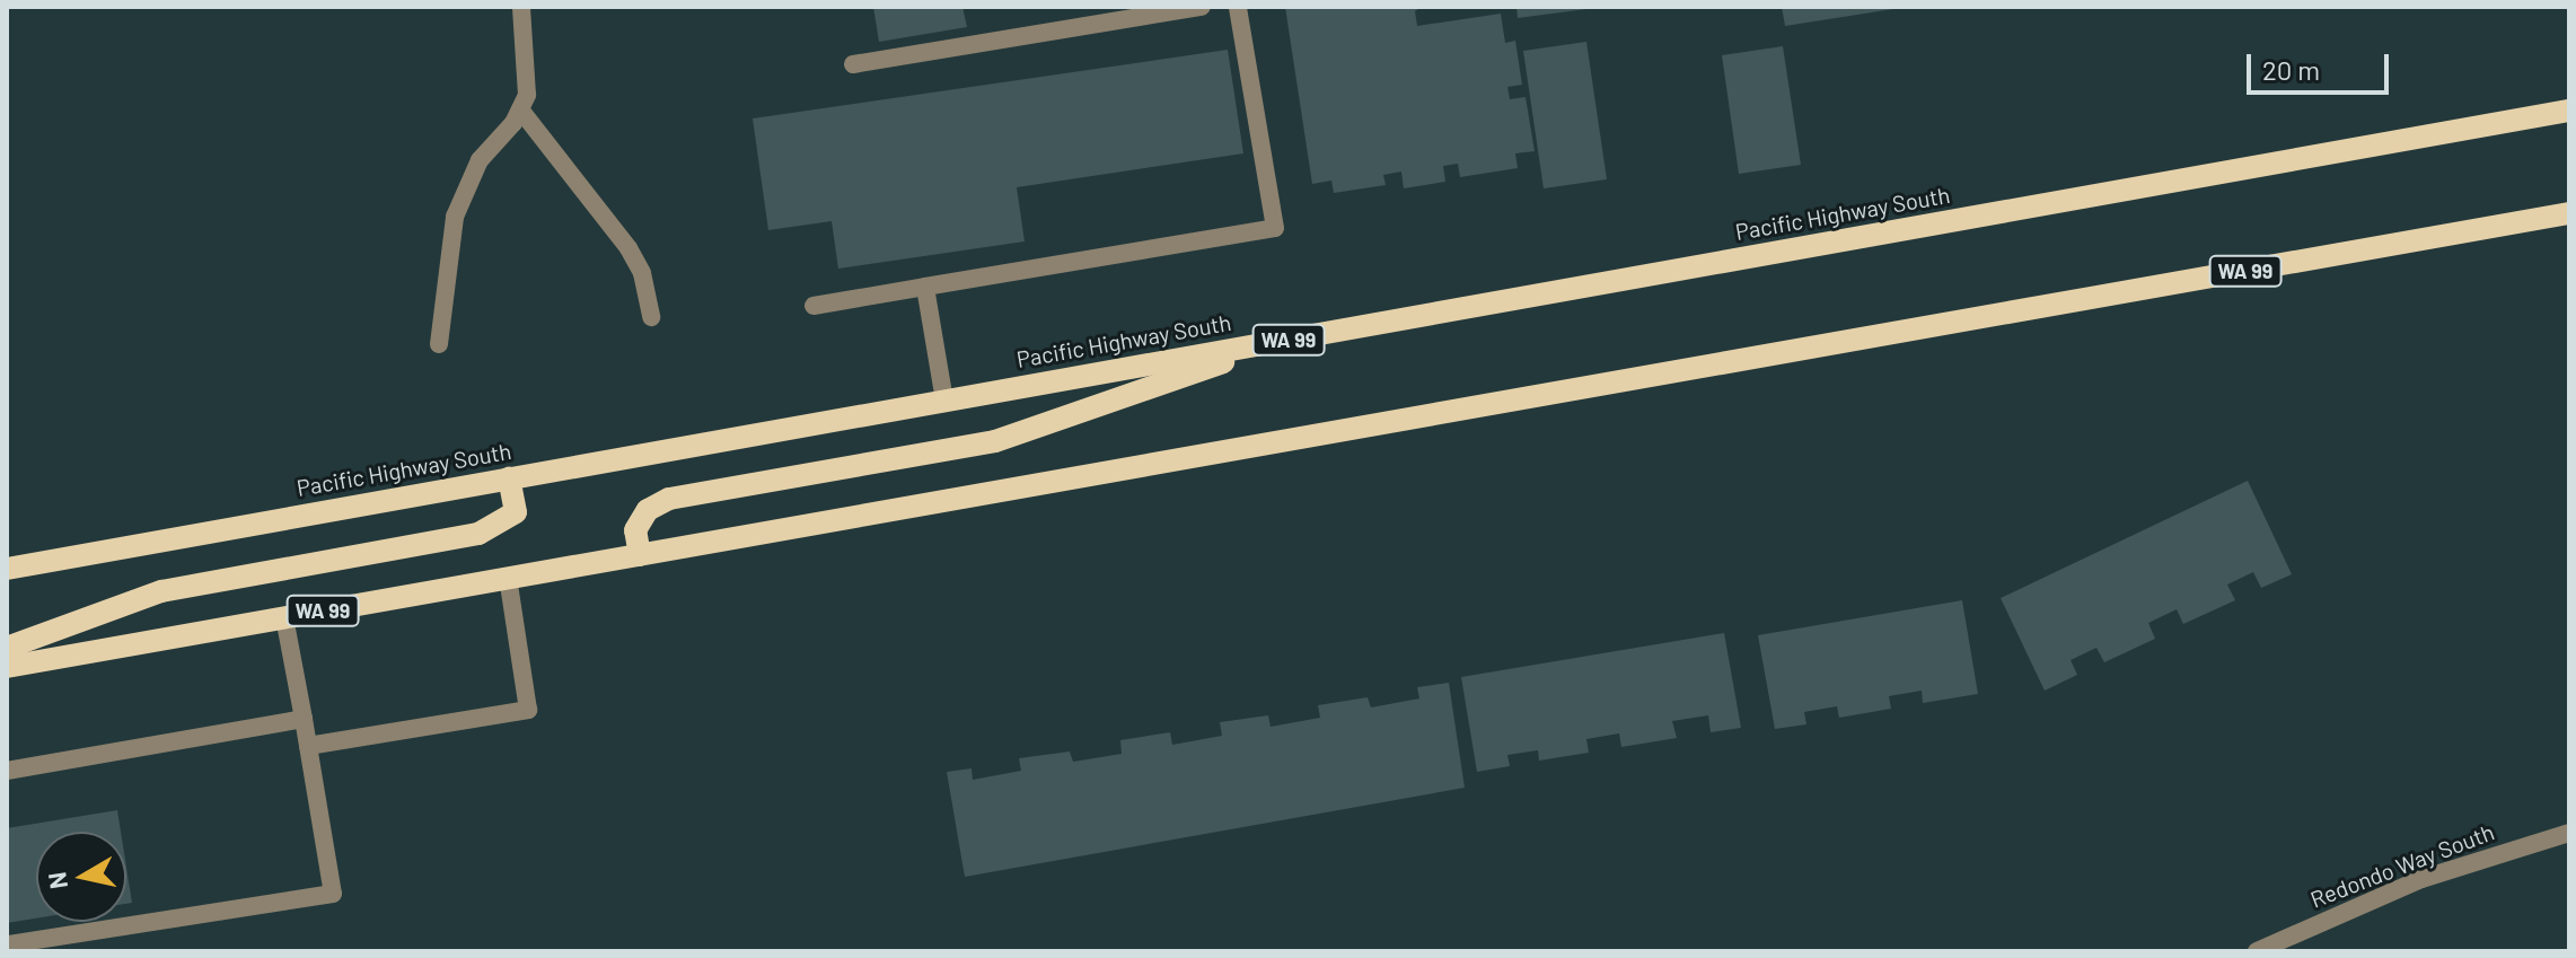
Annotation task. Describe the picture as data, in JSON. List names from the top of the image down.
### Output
{
  "streets": {
    "main road": ["Pacific Highway South", "WA 99"],
    "street": ["Redondo Way South"]
  },
  "scale_bar": "20 m",
  "north": "left"
}
